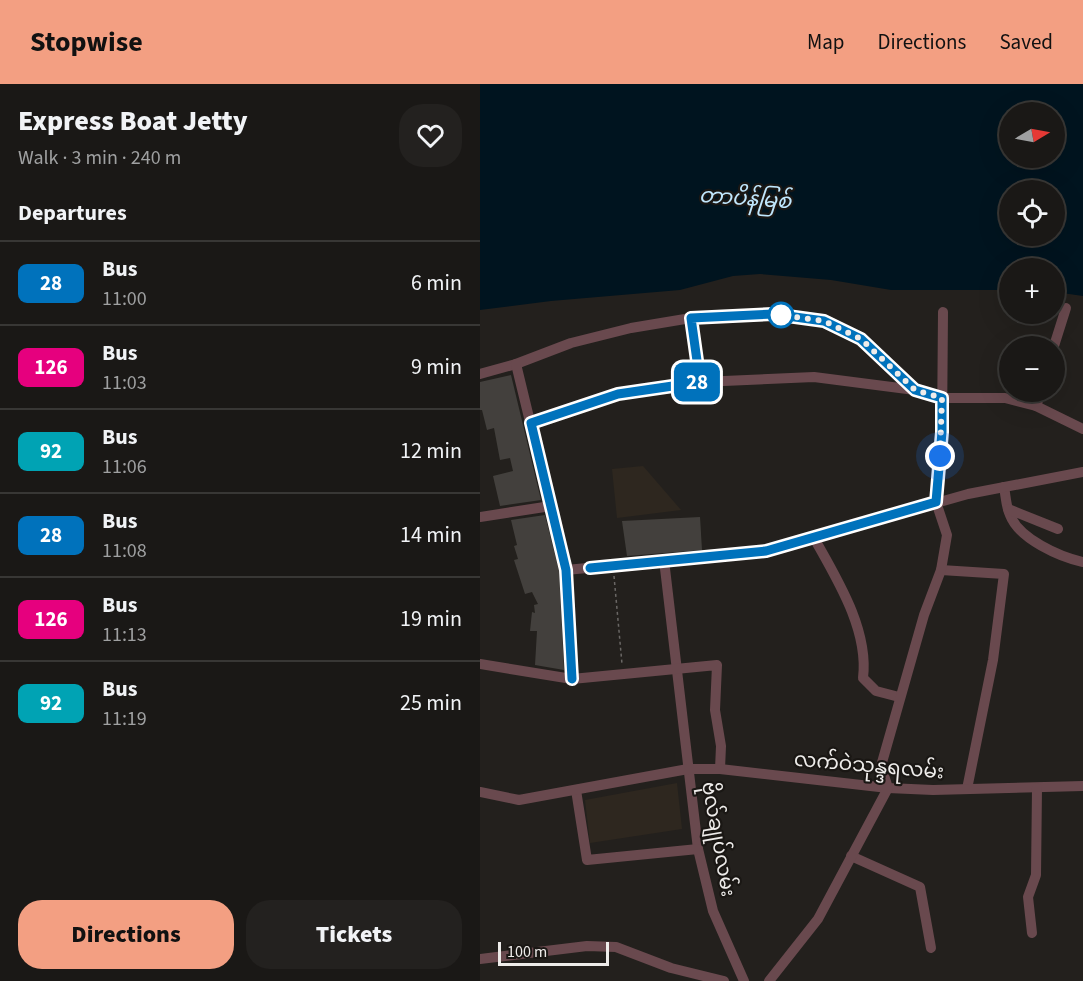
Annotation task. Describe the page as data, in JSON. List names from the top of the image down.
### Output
{
  "streets": {
    "street": ["လက်ဝဲသုန္ဒရလမ်း", "ဗိုလ်ချုပ်လမ်း"]
  },
  "crossings": [
    ["လက်ဝဲသုန္ဒရလမ်း", "ဗိုလ်ချုပ်လမ်း"]
  ],
  "water": ["တာပိန်မြစ်"],
  "lines": ["bus line 28"],
  "scale_bar": "100 m",
  "north": "right",
  "page": {
    "header": "Stopwise",
    "nav": ["Map", "Directions", "Saved"],
    "heading": [
      ["Express Boat Jetty", "Walk · 3 min · 240 m"],
      "Departures"
    ],
    "on_map": "28",
    "map_buttons": ["+", "−"],
    "list": [
      {
        "mark": "28",
        "name": "Bus",
        "note": "11:00",
        "value": "6 min"
      },
      {
        "mark": "126",
        "name": "Bus",
        "note": "11:03",
        "value": "9 min"
      },
      {
        "mark": "92",
        "name": "Bus",
        "note": "11:06",
        "value": "12 min"
      },
      {
        "mark": "28",
        "name": "Bus",
        "note": "11:08",
        "value": "14 min"
      },
      {
        "mark": "126",
        "name": "Bus",
        "note": "11:13",
        "value": "19 min"
      },
      {
        "mark": "92",
        "name": "Bus",
        "note": "11:19",
        "value": "25 min"
      }
    ],
    "buttons": ["Directions", "Tickets"],
    "scale": "100 m"
  }
}
